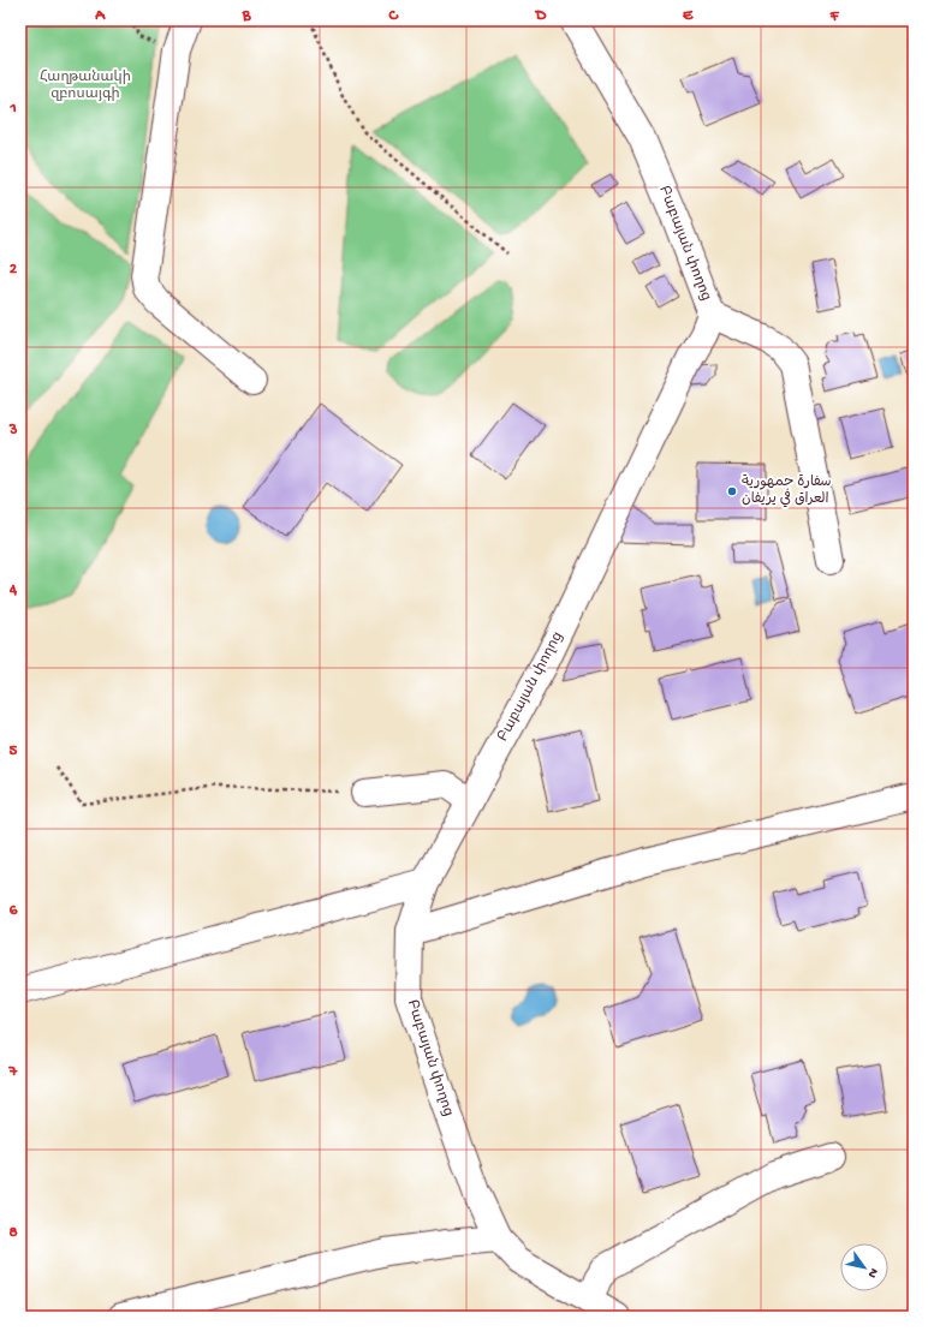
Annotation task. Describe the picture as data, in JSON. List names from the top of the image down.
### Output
{
  "streets": {
    "street": ["Բաբայան փողոց"]
  },
  "parks": ["Հաղթանակի զբոսայգի"],
  "places": ["سفارة جمهورية العراق في يريفان"],
  "north": "bottom right",
  "grid": {
    "columns": [
      "A",
      "B",
      "C",
      "D",
      "E",
      "F"
    ],
    "rows": [
      "1",
      "2",
      "3",
      "4",
      "5",
      "6",
      "7",
      "8"
    ]
  }
}
